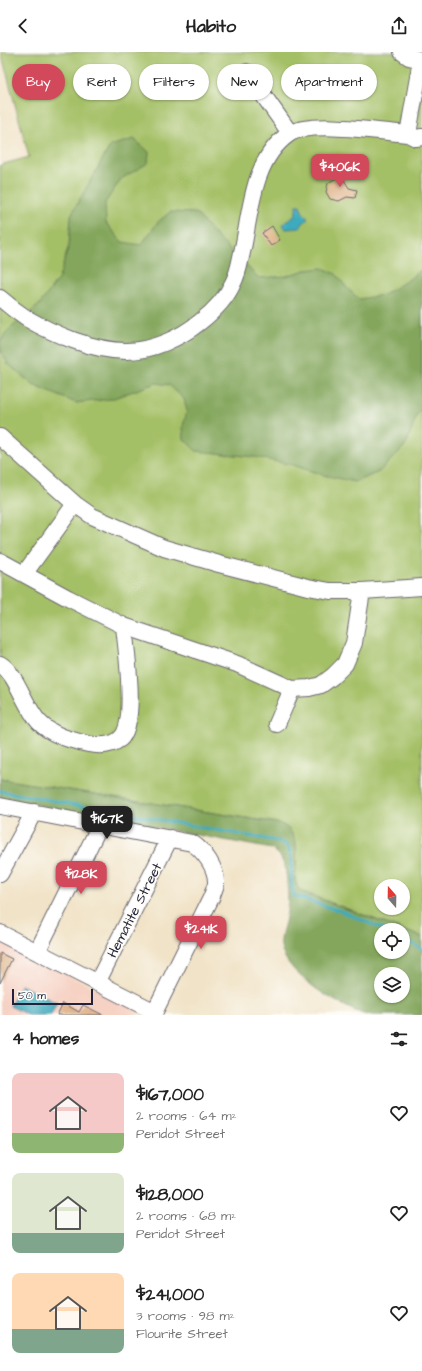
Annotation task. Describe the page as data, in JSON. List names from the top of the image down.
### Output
{
  "streets": {
    "street": ["Hematite Street"]
  },
  "scale_bar": "50 m",
  "north": "top",
  "page": {
    "header": "Habito",
    "chip": [
      "Buy",
      "Rent",
      "Filters",
      "New",
      "Apartment"
    ],
    "price": [
      "$406K",
      "$167K",
      "$128K",
      "$241K"
    ],
    "scale": "50 m",
    "heading": "4 homes",
    "list": [
      {
        "name": "$167,000",
        "note": "2 rooms · 64 m² · Peridot Street"
      },
      {
        "name": "$128,000",
        "note": "2 rooms · 68 m² · Peridot Street"
      },
      {
        "name": "$241,000",
        "note": "3 rooms · 98 m² · Flourite Street"
      }
    ]
  }
}
